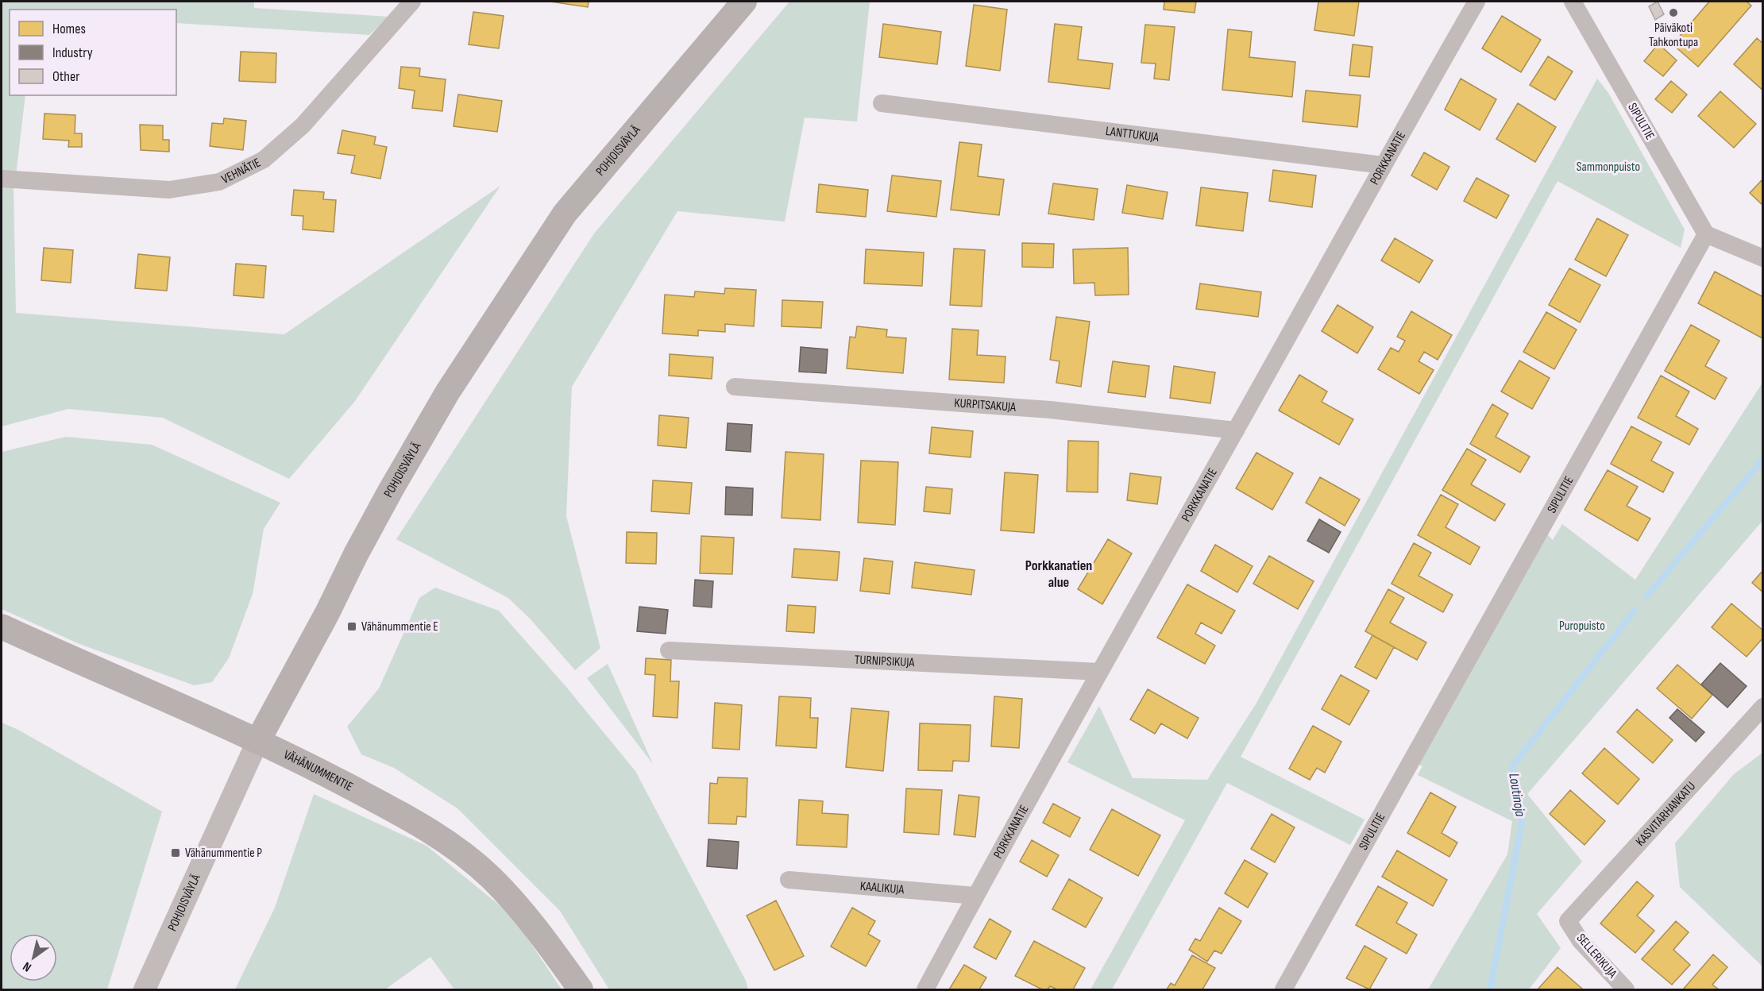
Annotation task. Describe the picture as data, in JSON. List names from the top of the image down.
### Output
{
  "streets": {
    "main road": ["POHJOISVÄYLÄ", "VÄHÄNUMMENTIE"],
    "street": [
      "SIPULITIE",
      "LANTTUKUJA",
      "PORKKANATIE",
      "VEHNÄTIE",
      "KURPITSAKUJA",
      "TURNIPSIKUJA",
      "KASVITARHANKATU",
      "KAALIKUJA",
      "SELLERIKUJA"
    ]
  },
  "crossings": [
    ["LANTTUKUJA", "PORKKANATIE"],
    ["POHJOISVÄYLÄ", "VÄHÄNUMMENTIE"],
    ["PORKKANATIE", "KURPITSAKUJA"],
    ["PORKKANATIE", "TURNIPSIKUJA"],
    ["PORKKANATIE", "KAALIKUJA"],
    ["KASVITARHANKATU", "SELLERIKUJA"]
  ],
  "districts": ["Porkkanatien alue"],
  "water": ["Loutinoja"],
  "parks": ["Sammonpuisto", "Puropuisto"],
  "places": {
    "other": ["Päiväkoti Tahkontupa"],
    "transit": ["Vähänummentie E", "Vähänummentie P"]
  },
  "legend": ["Homes", "Industry", "Other"],
  "north": "bottom left"
}
